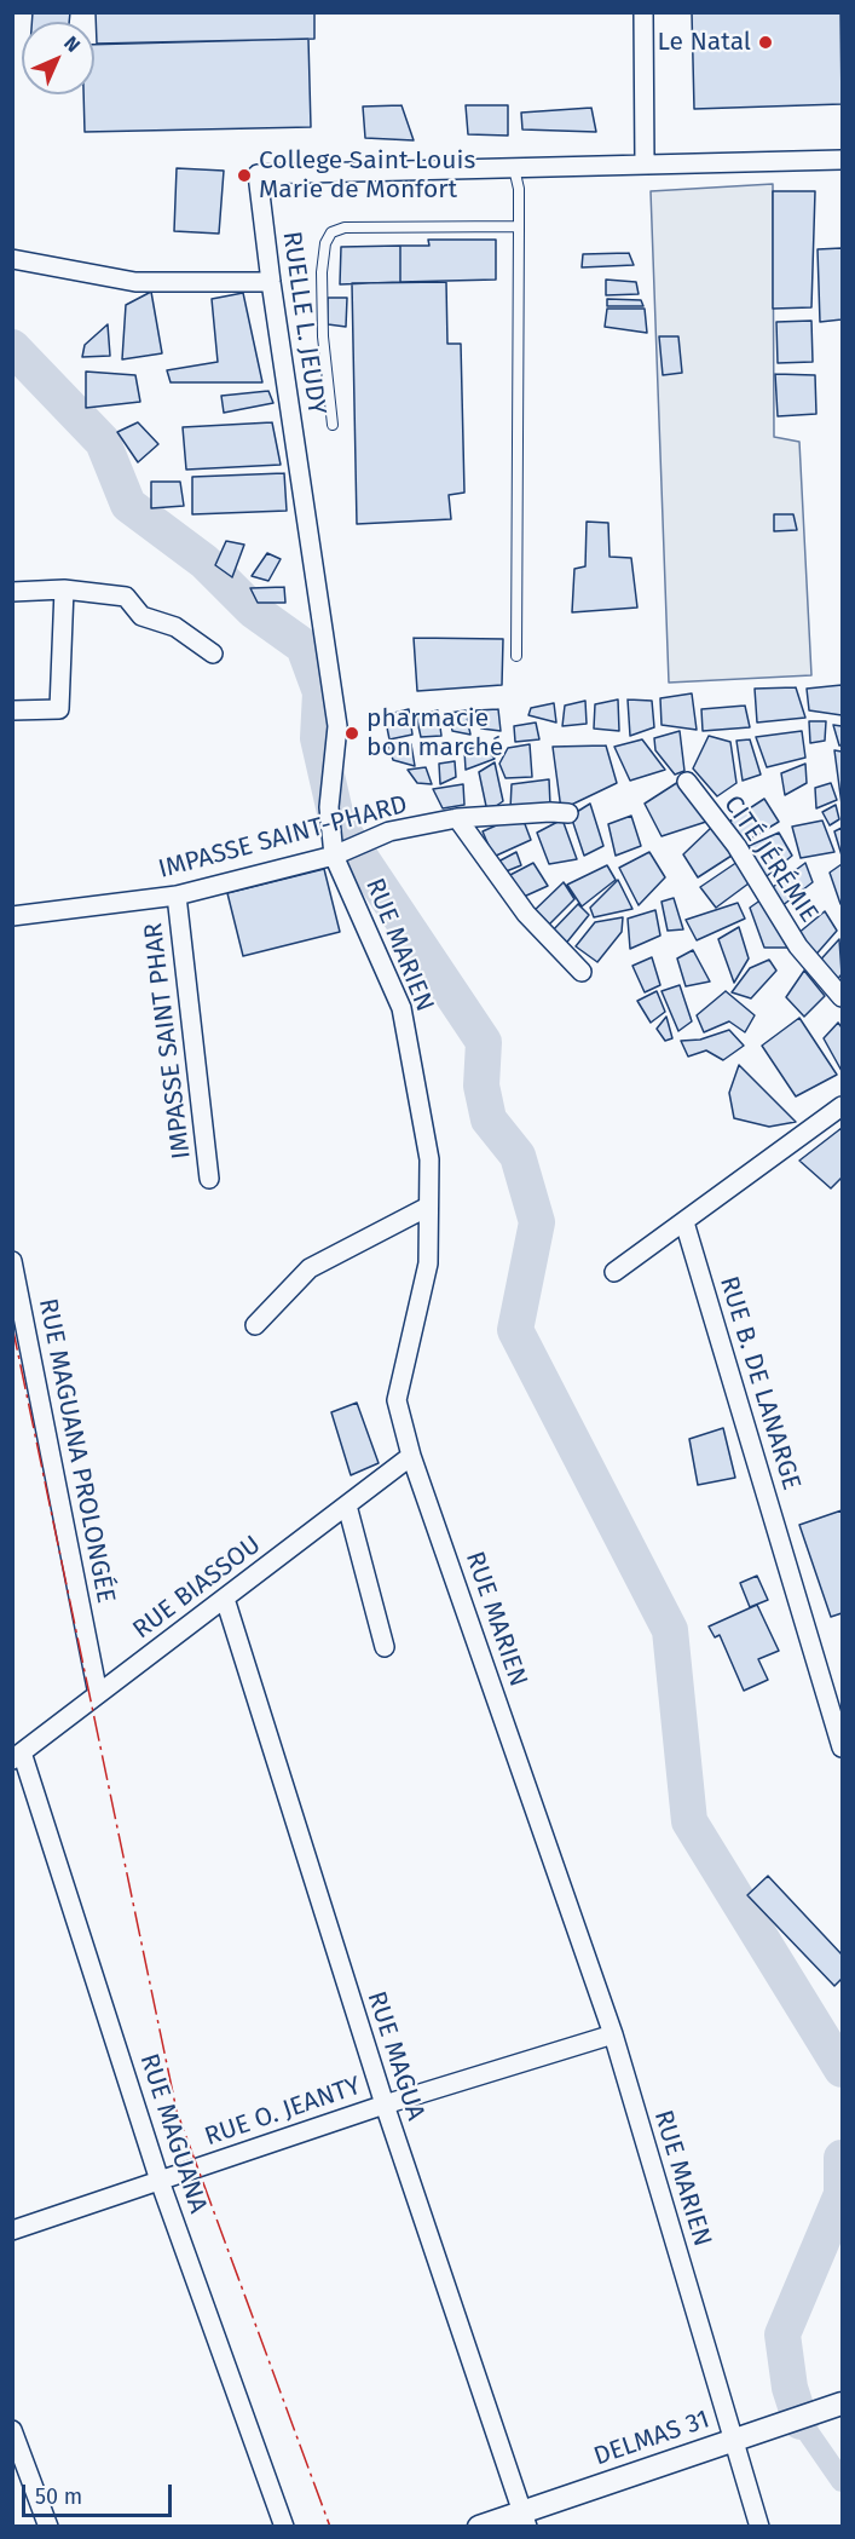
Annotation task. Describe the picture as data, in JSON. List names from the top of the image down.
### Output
{
  "streets": {
    "street": [
      "RUELLE L. JEUDY",
      "IMPASSE SAINT-PHARD",
      "CITÉ JÉRÉMIE",
      "RUE MARIEN",
      "IMPASSE SAINT PHAR",
      "RUE B. DE LANARGE",
      "RUE MAGUANA PROLONGÉE",
      "RUE BIASSOU",
      "RUE MAGUA",
      "RUE O. JEANTY",
      "RUE MAGUANA",
      "DELMAS 31"
    ]
  },
  "crossings": [
    ["RUELLE L. JEUDY", "RUE MARIEN"],
    ["IMPASSE SAINT-PHARD", "RUE MARIEN"],
    ["IMPASSE SAINT-PHARD", "IMPASSE SAINT PHAR"],
    ["RUE MARIEN", "RUE BIASSOU"],
    ["RUE MARIEN", "RUE O. JEANTY"],
    ["RUE MARIEN", "DELMAS 31"],
    ["RUE MAGUANA PROLONGÉE", "RUE BIASSOU"],
    ["RUE BIASSOU", "RUE MAGUA"],
    ["RUE BIASSOU", "RUE MAGUANA"],
    ["RUE MAGUA", "RUE O. JEANTY"],
    ["RUE MAGUA", "DELMAS 31"],
    ["RUE O. JEANTY", "RUE MAGUANA"]
  ],
  "places": ["Le Natal", "College Saint Louis Marie de Monfort", "pharmacie bon marché"],
  "scale_bar": "50 m",
  "north": "top right"
}
